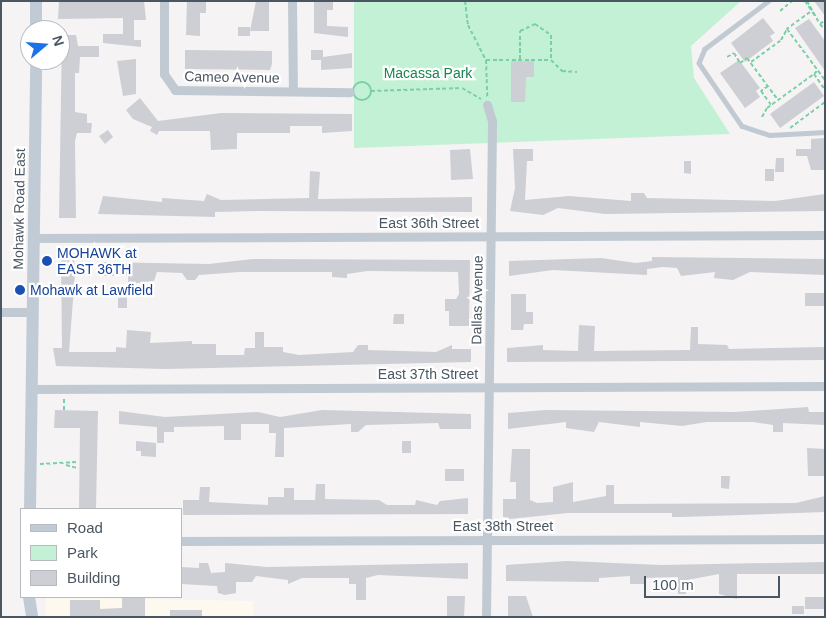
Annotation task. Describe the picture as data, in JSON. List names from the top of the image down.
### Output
{
  "streets": {
    "main road": ["Mohawk Road East"],
    "street": [
      "Cameo Avenue",
      "East 36th Street",
      "Dallas Avenue",
      "East 37th Street",
      "East 38th Street"
    ]
  },
  "crossings": [
    ["Mohawk Road East", "East 36th Street"],
    ["Mohawk Road East", "East 37th Street"],
    ["East 36th Street", "Dallas Avenue"],
    ["Dallas Avenue", "East 37th Street"],
    ["Dallas Avenue", "East 38th Street"]
  ],
  "parks": ["Macassa Park"],
  "places": ["MOHAWK at EAST 36TH", "Mohawk at Lawfield"],
  "legend": ["Road", "Park", "Building"],
  "scale_bar": "100 m",
  "north": "right"
}
